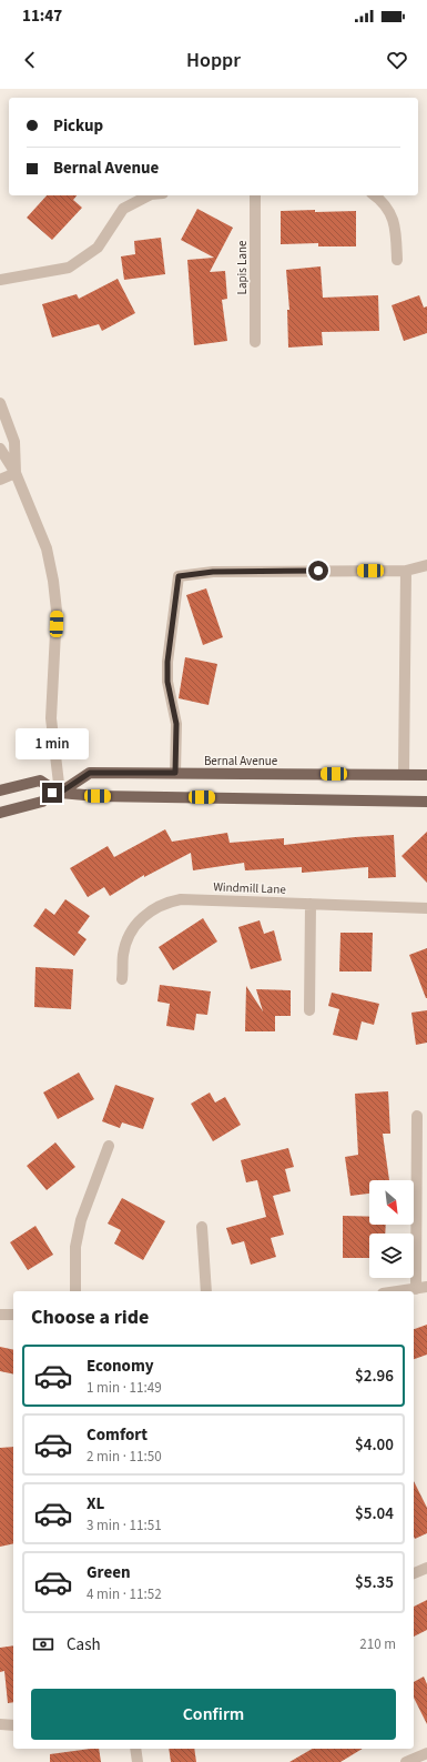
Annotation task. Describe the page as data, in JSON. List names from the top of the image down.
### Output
{
  "streets": {
    "main road": ["Bernal Avenue"],
    "street": ["Lapis Lane", "Windmill Lane"]
  },
  "north": "bottom right",
  "page": {
    "status": "11:47",
    "header": "Hoppr",
    "banner": ["Pickup", "Bernal Avenue"],
    "bubble": "1 min",
    "heading": "Choose a ride",
    "list": [
      {
        "name": "Economy",
        "note": "1 min · 11:49",
        "value": "$2.96"
      },
      {
        "name": "Comfort",
        "note": "2 min · 11:50",
        "value": "$4.00"
      },
      {
        "name": "XL",
        "note": "3 min · 11:51",
        "value": "$5.04"
      },
      {
        "name": "Green",
        "note": "4 min · 11:52",
        "value": "$5.35"
      }
    ],
    "pay": ["Cash", "210 m"],
    "buttons": "Confirm"
  }
}
